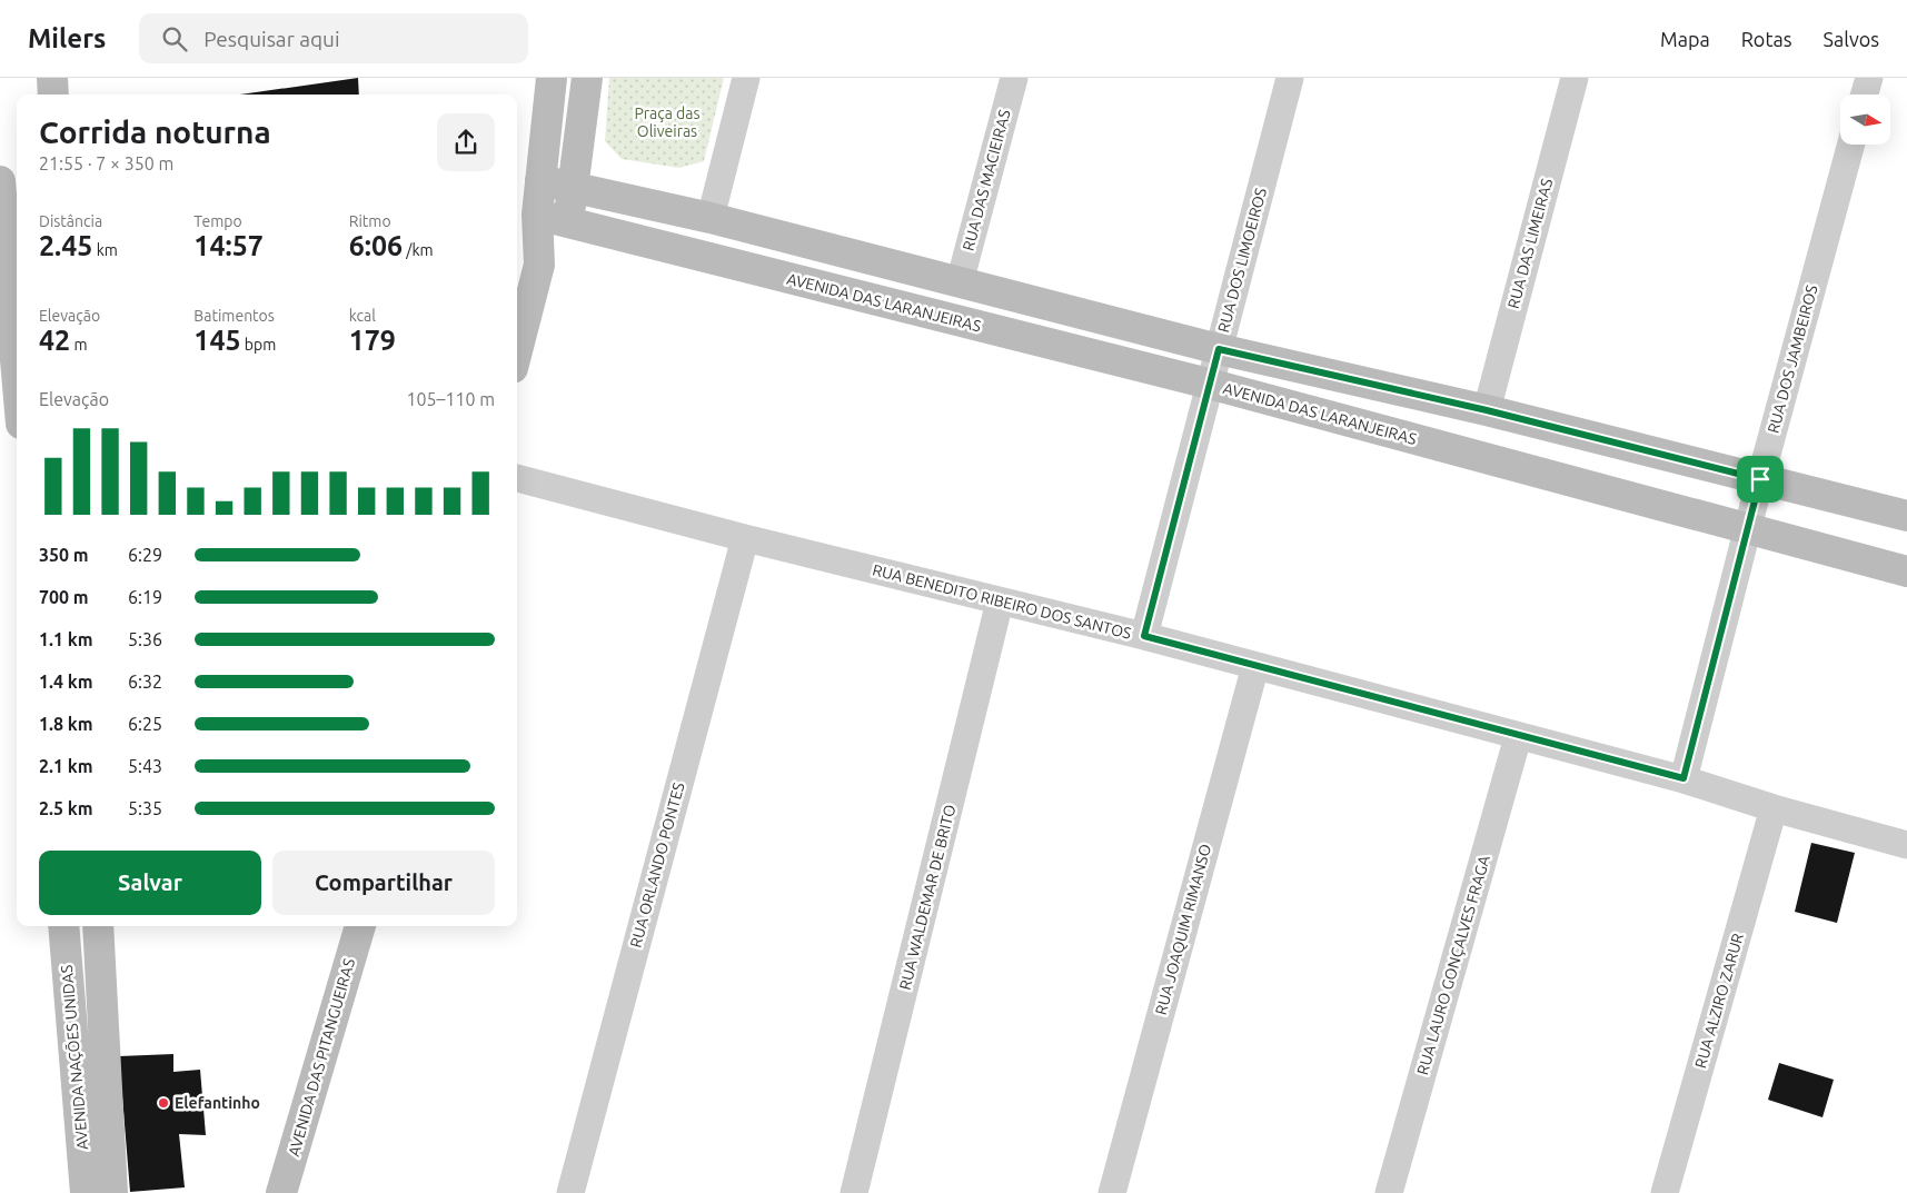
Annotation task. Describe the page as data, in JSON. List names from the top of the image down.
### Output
{
  "streets": {
    "street": [
      "RUA DAS MACIEIRAS",
      "RUA DAS LIMEIRAS",
      "RUA DOS LIMOEIROS",
      "AVENIDA DAS LARANJEIRAS",
      "RUA DOS JAMBEIROS",
      "RUA BENEDITO RIBEIRO DOS SANTOS",
      "RUA ORLANDO PONTES",
      "RUA WALDEMAR DE BRITO",
      "RUA JOAQUIM RIMANSO",
      "RUA LAURO GONÇALVES FRAGA",
      "RUA ALZIRO ZARUR",
      "AVENIDA NAÇÕES UNIDAS",
      "AVENIDA DAS PITANGUEIRAS"
    ]
  },
  "crossings": [
    ["RUA DOS LIMOEIROS", "AVENIDA DAS LARANJEIRAS"],
    ["RUA DOS LIMOEIROS", "RUA BENEDITO RIBEIRO DOS SANTOS"],
    ["AVENIDA DAS LARANJEIRAS", "RUA DOS JAMBEIROS"],
    ["RUA DOS JAMBEIROS", "RUA BENEDITO RIBEIRO DOS SANTOS"],
    ["RUA BENEDITO RIBEIRO DOS SANTOS", "RUA ORLANDO PONTES"],
    ["RUA BENEDITO RIBEIRO DOS SANTOS", "RUA WALDEMAR DE BRITO"],
    ["RUA BENEDITO RIBEIRO DOS SANTOS", "RUA JOAQUIM RIMANSO"],
    ["RUA BENEDITO RIBEIRO DOS SANTOS", "RUA LAURO GONÇALVES FRAGA"],
    ["RUA BENEDITO RIBEIRO DOS SANTOS", "RUA ALZIRO ZARUR"]
  ],
  "parks": ["Praça das Oliveiras"],
  "places": ["Elefantinho"],
  "north": "right",
  "page": {
    "header": "Milers",
    "search": "Pesquisar aqui",
    "nav": ["Mapa", "Rotas", "Salvos"],
    "heading": ["Corrida noturna", "21:55 · 7 × 350 m"],
    "stats": [
      ["Distância", "2.45 km"],
      ["Tempo", "14:57"],
      ["Ritmo", "6:06 /km"],
      ["Elevação", "42 m"],
      ["Batimentos", "145 bpm"],
      ["kcal", "179"]
    ],
    "chart": ["Elevação", "105–110 m"],
    "list": [
      {
        "name": "350 m",
        "note": "6:29"
      },
      {
        "name": "700 m",
        "note": "6:19"
      },
      {
        "name": "1.1 km",
        "note": "5:36"
      },
      {
        "name": "1.4 km",
        "note": "6:32"
      },
      {
        "name": "1.8 km",
        "note": "6:25"
      },
      {
        "name": "2.1 km",
        "note": "5:43"
      },
      {
        "name": "2.5 km",
        "note": "5:35"
      }
    ],
    "buttons": ["Salvar", "Compartilhar"]
  }
}
